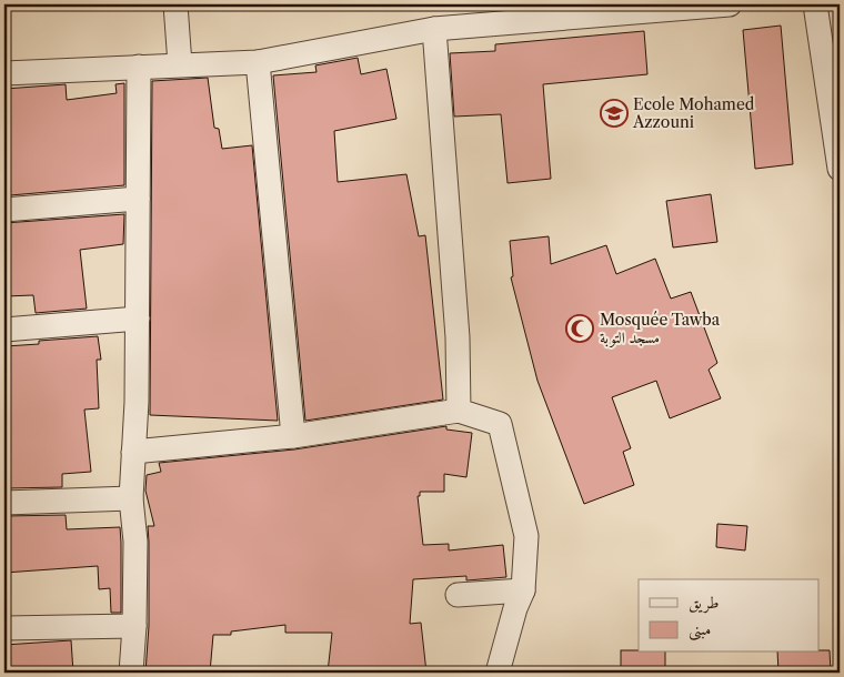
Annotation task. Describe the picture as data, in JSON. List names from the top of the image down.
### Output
{
  "places": {
    "school or university": ["Ecole Mohamed Azzouni"],
    "mosque": ["Mosquée Tawba مسجد التوبة"]
  },
  "legend": ["طريق", "مبنى"]
}
